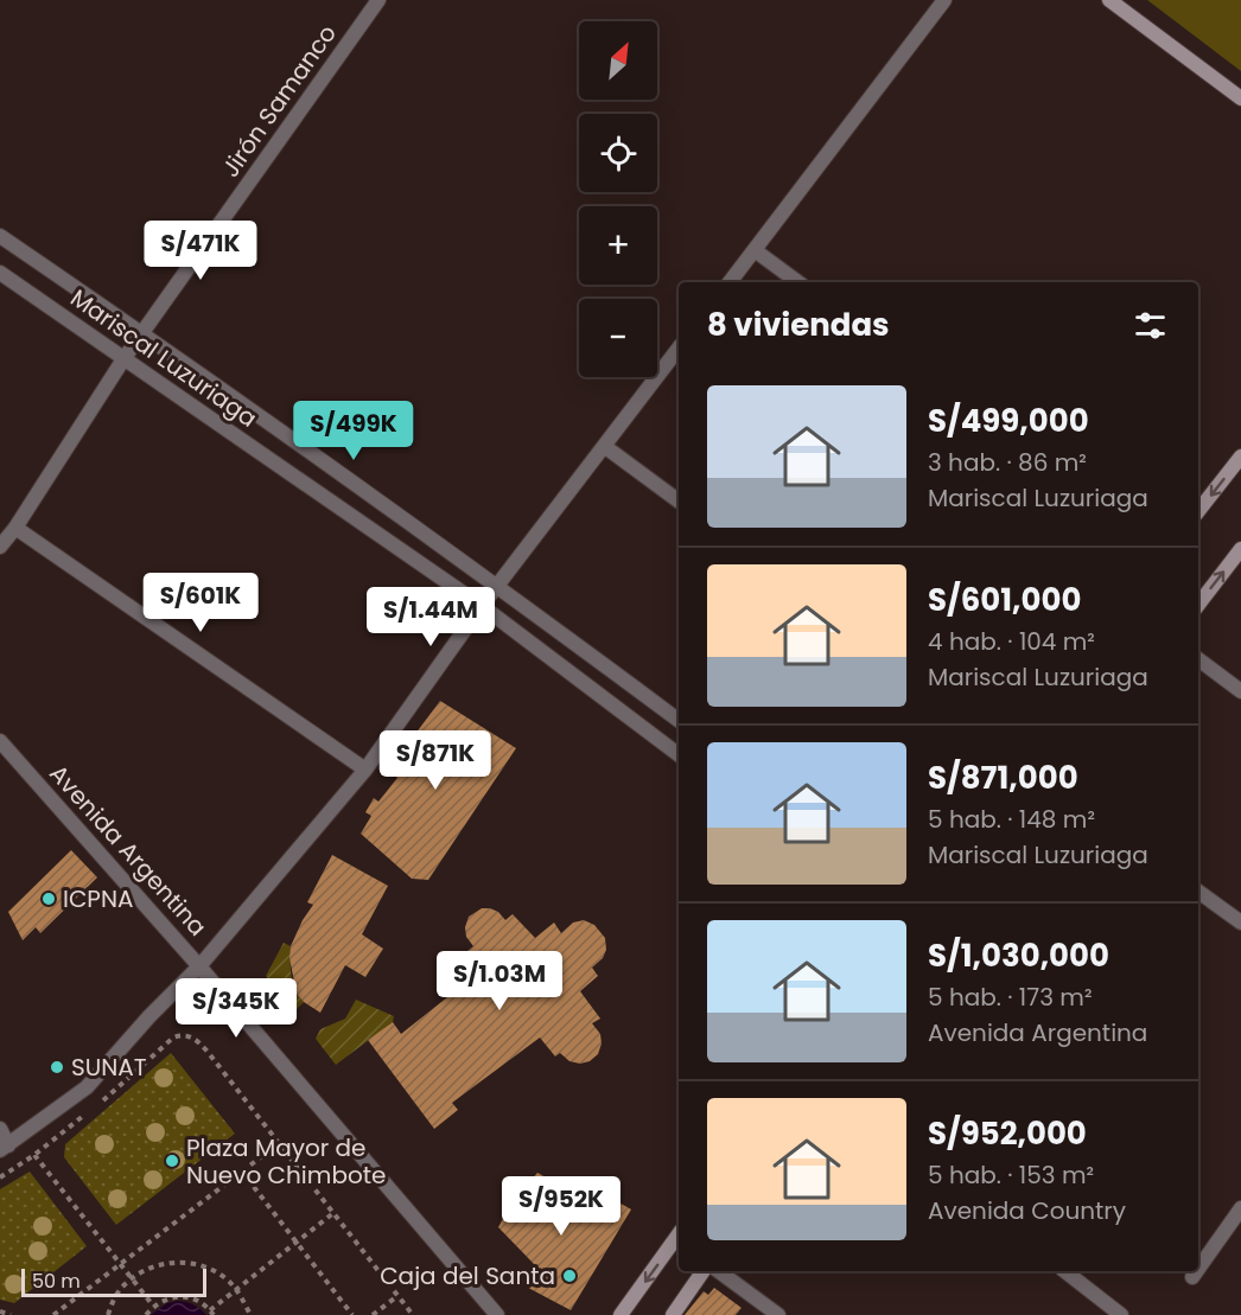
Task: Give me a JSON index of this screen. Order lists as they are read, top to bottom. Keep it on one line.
{"streets":{"street":["Jirón Samanco","Mariscal Luzuriaga","Avenida Argentina"]},"crossings":[["Jirón Samanco","Mariscal Luzuriaga"]],"places":["ICPNA","SUNAT","Plaza Mayor de Nuevo Chimbote","Caja del Santa"],"scale_bar":"50 m","north":"top right","page":{"map_buttons":["+","−"],"price":["S/471K","S/499K","S/601K","S/1.44M","S/871K","S/1.03M","S/345K","S/952K"],"heading":"8 viviendas","list":[{"name":"S/499,000","note":"3 hab. · 86 m² · Mariscal Luzuriaga"},{"name":"S/601,000","note":"4 hab. · 104 m² · Mariscal Luzuriaga"},{"name":"S/871,000","note":"5 hab. · 148 m² · Mariscal Luzuriaga"},{"name":"S/1,030,000","note":"5 hab. · 173 m² · Avenida Argentina"},{"name":"S/952,000","note":"5 hab. · 153 m² · Avenida Country"}],"scale":"50 m"}}
